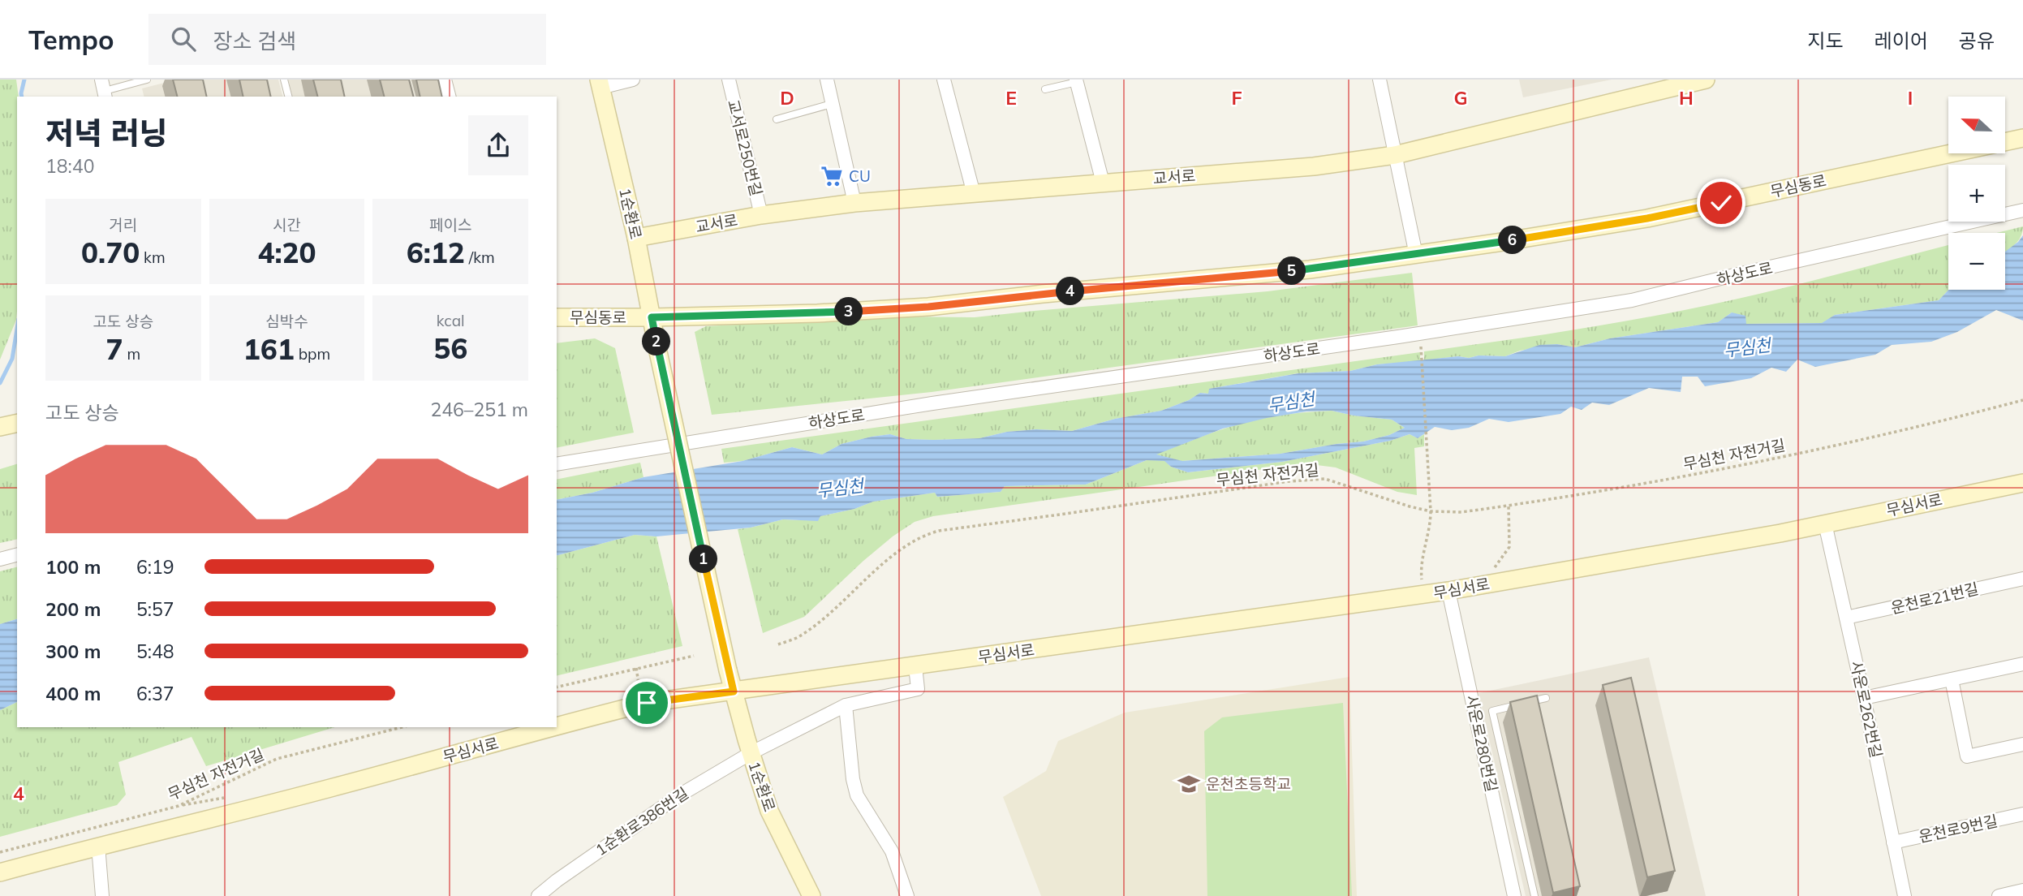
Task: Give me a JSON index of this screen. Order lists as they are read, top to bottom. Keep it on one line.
{"streets":{"street":["교서로250번길","교서로","무심동로","1순환로","하상도로","무심서로","운천로21번길","사운로262번길","사운로280번길","1순환로386번길","운천로9번길"],"path":["무심천 자전거길"]},"crossings":[["교서로250번길","교서로"],["교서로","1순환로"],["무심동로","1순환로"],["1순환로","무심서로"],["1순환로","1순환로386번길"],["무심서로","사운로262번길"],["무심서로","사운로280번길"],["무심서로","1순환로386번길"],["운천로21번길","사운로262번길"],["사운로262번길","운천로9번길"]],"water":["무심천"],"places":{"supermarket":["CU"],"school or university":["운천초등학교"]},"north":"left","page":{"header":"Tempo","search":"장소 검색","nav":["지도","레이어","공유"],"map_buttons":["+","−"],"heading":["저녁 러닝","18:40"],"stats":[["거리","0.70 km"],["시간","4:20"],["페이스","6:12 /km"],["고도 상승","7 m"],["심박수","161 bpm"],["kcal","56"]],"pins":["6","5","4","3","2","1"],"chart":["고도 상승","246–251 m"],"list":[{"name":"100 m","note":"6:19"},{"name":"200 m","note":"5:57"},{"name":"300 m","note":"5:48"},{"name":"400 m","note":"6:37"}]},"grid":{"columns":["D","E","F","G","H","I"],"rows":["4"]}}
